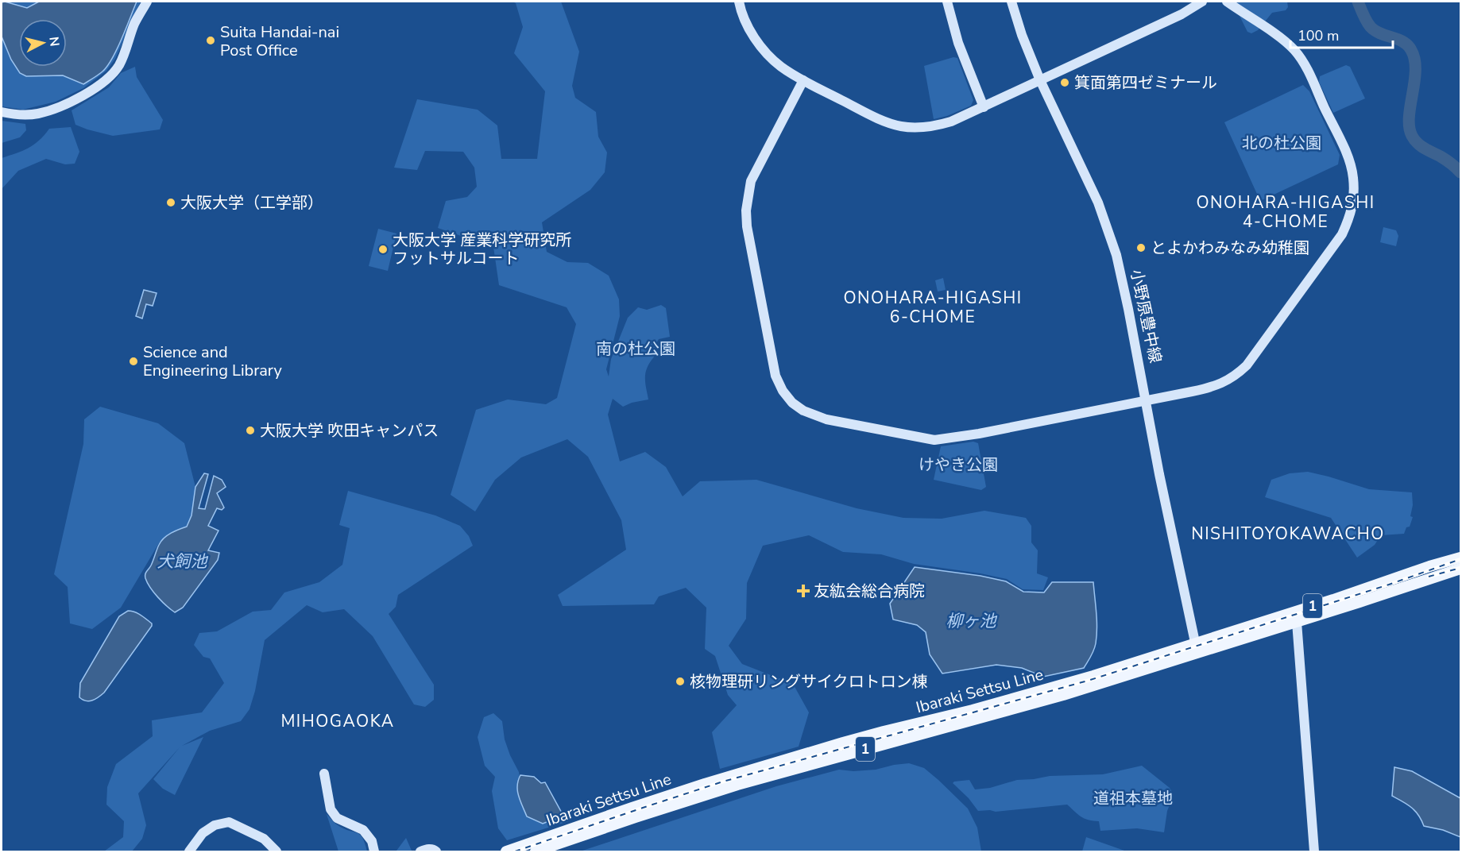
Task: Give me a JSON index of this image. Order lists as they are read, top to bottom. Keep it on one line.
{"streets":{"main road":["1","Ibaraki Settsu Line"],"street":["小野原豊中線"]},"crossings":[["小野原豊中線","Ibaraki Settsu Line"],["1","Ibaraki Settsu Line"]],"districts":["ONOHARA-HIGASHI 4-CHOME","ONOHARA-HIGASHI 6-CHOME","NISHITOYOKAWACHO","MIHOGAOKA"],"water":["犬飼池","柳ヶ池"],"parks":["北の杜公園","南の杜公園","けやき公園","道祖本墓地"],"places":{"other":["Suita Handai-nai Post Office","箕面第四ゼミナール","大阪大学（工学部）","とよかわみなみ幼稚園","大阪大学 産業科学研究所 フットサルコート","Science and Engineering Library","大阪大学 吹田キャンパス","核物理研リングサイクロトロン棟"],"health":["友紘会総合病院"]},"scale_bar":"100 m","north":"right"}
